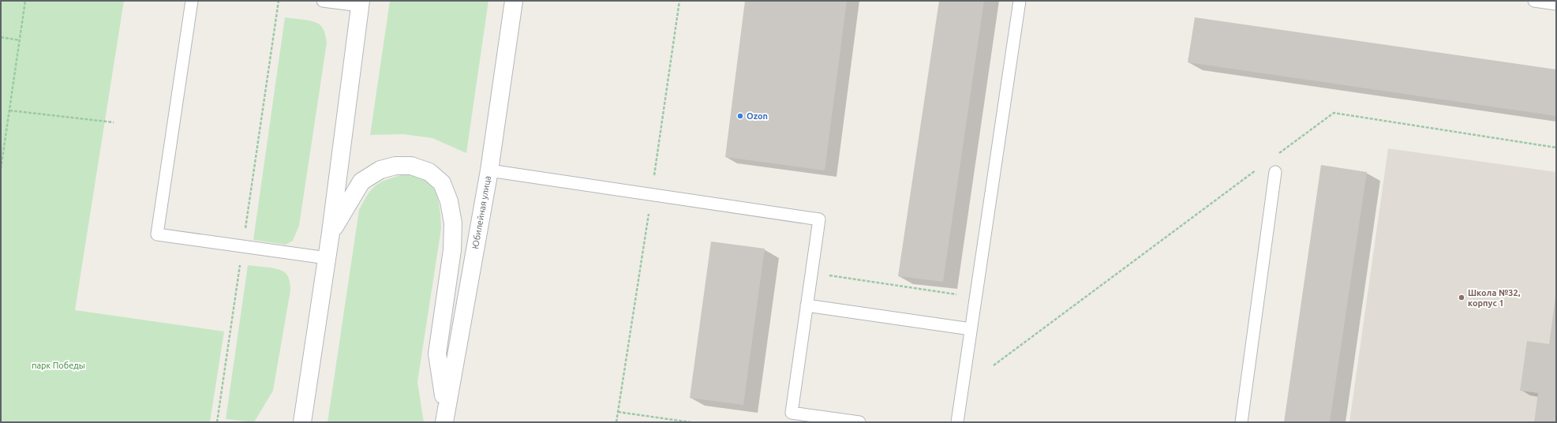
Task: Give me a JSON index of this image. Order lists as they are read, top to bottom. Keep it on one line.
{"streets":{"main road":["Юбилейная улица"]},"parks":["парк Победы"],"places":["Ozon","Школа №32, корпус 1"]}
